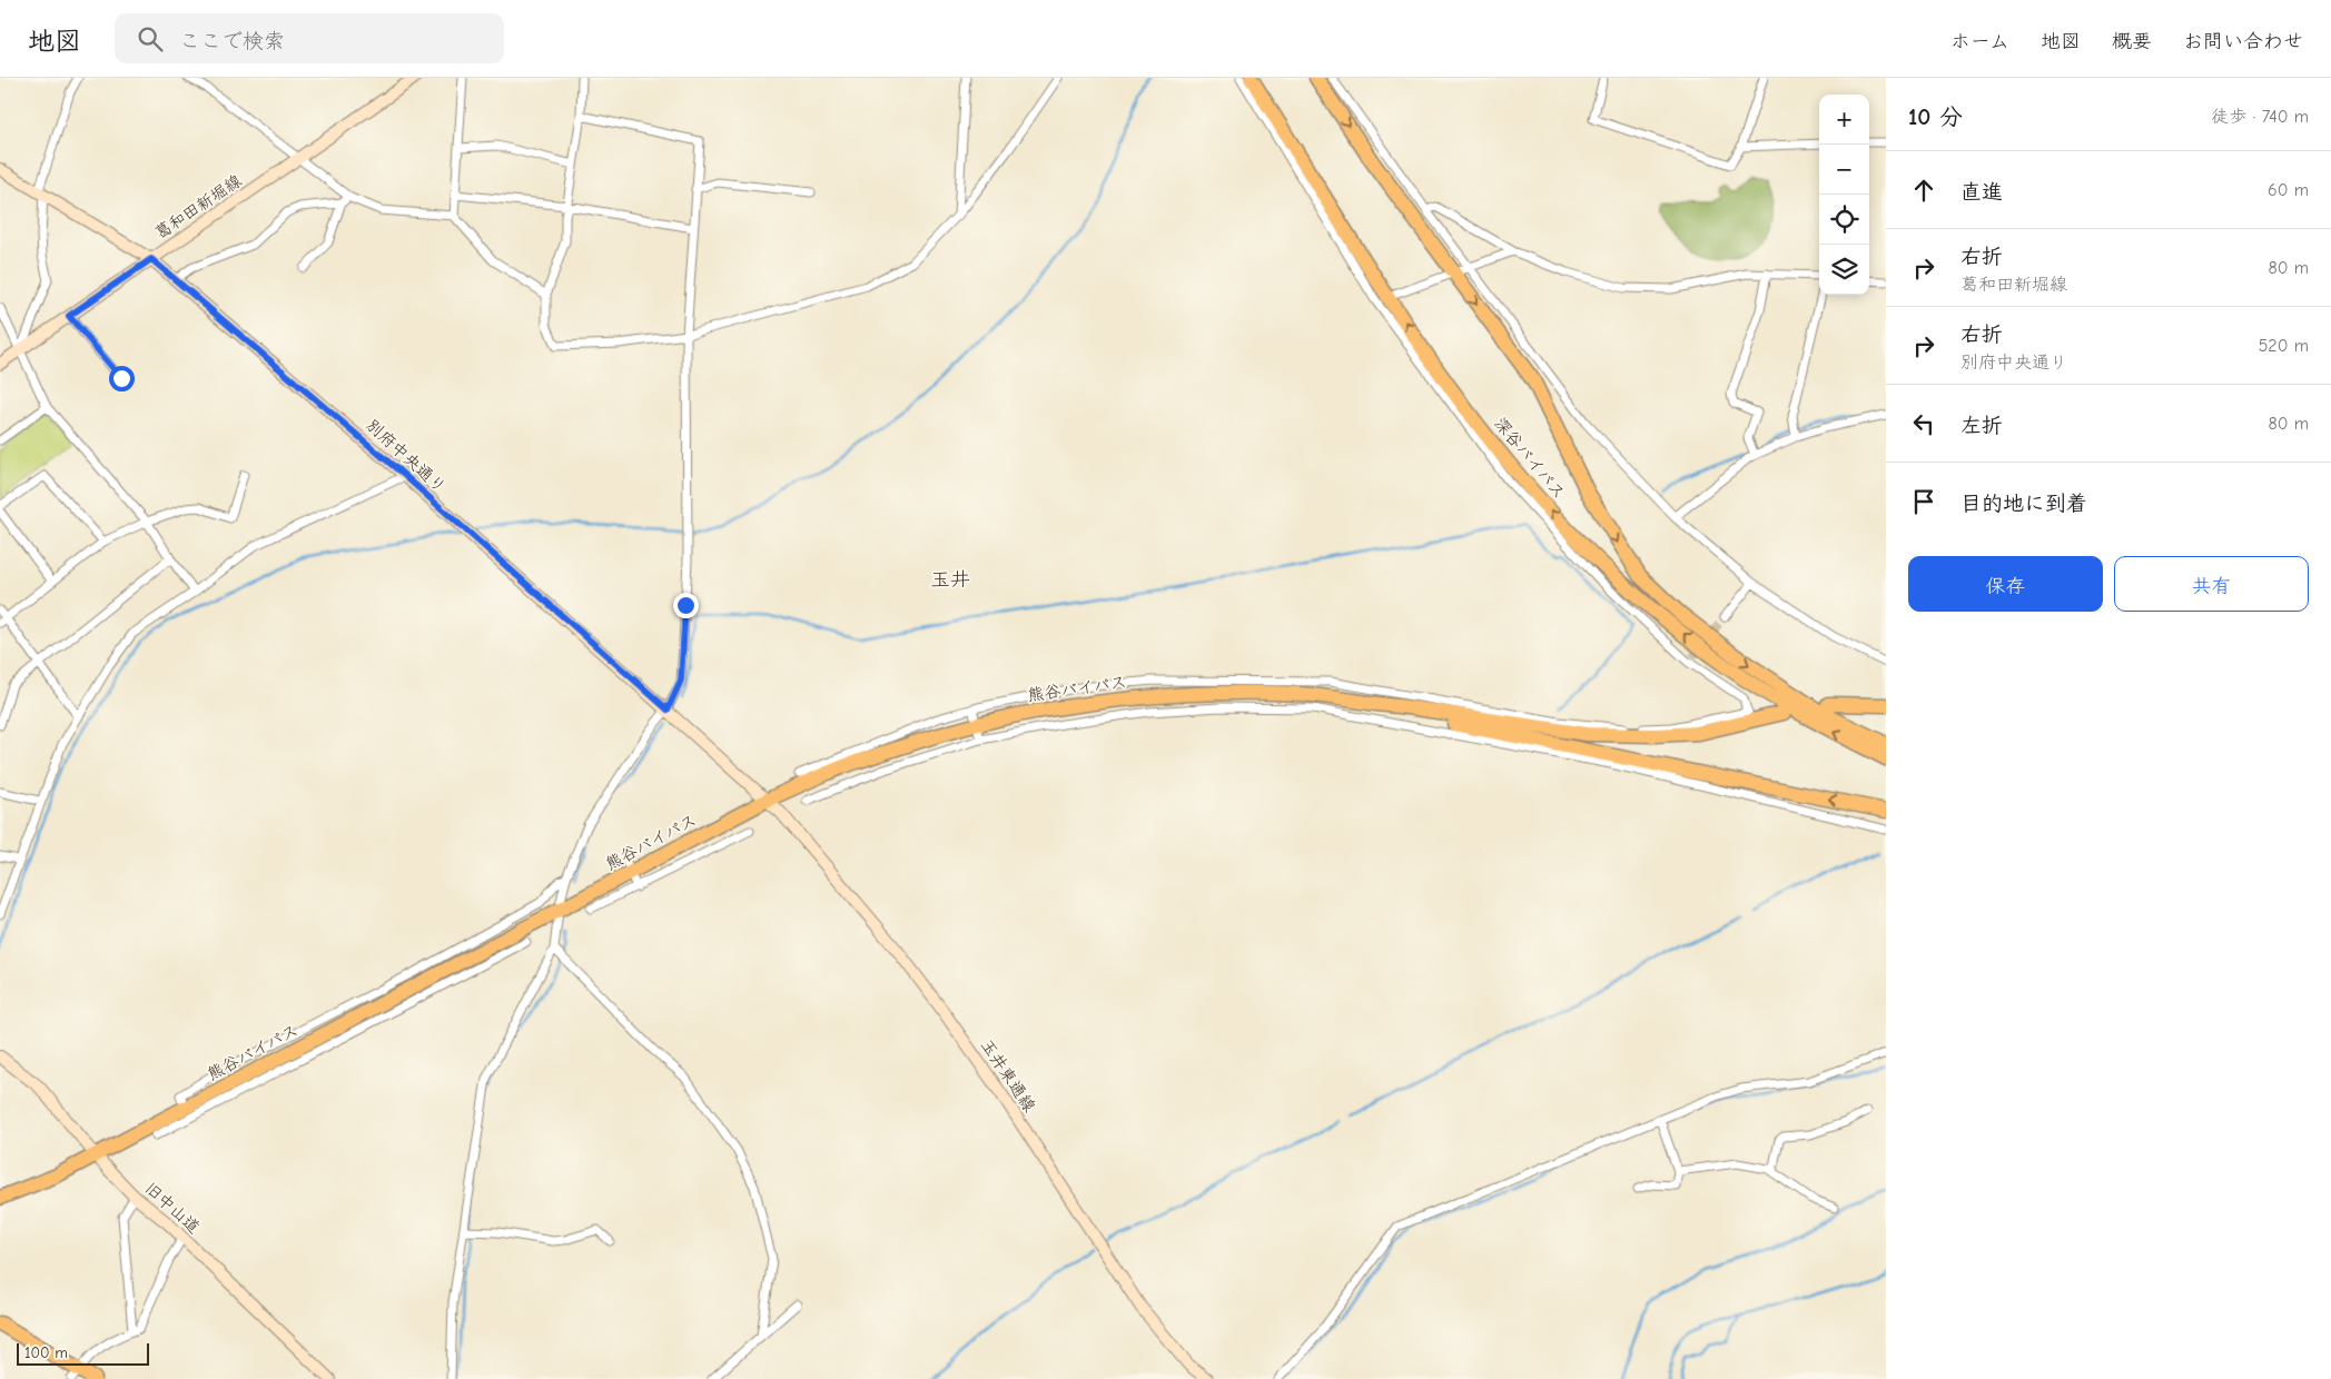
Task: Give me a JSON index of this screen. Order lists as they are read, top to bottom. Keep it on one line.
{"streets":{"highway":["深谷バイパス","熊谷バイパス"],"street":["葛和田新堀線","別府中央通り","玉井東通線","旧中山道"]},"crossings":[["葛和田新堀線","別府中央通り"],["別府中央通り","熊谷バイパス"],["別府中央通り","玉井東通線"],["熊谷バイパス","玉井東通線"],["熊谷バイパス","旧中山道"]],"districts":["玉井"],"scale_bar":"100 m","page":{"header":"地図","search":"ここで検索","nav":["ホーム","地図","概要","お問い合わせ"],"heading":["10 分","徒歩 · 740 m"],"map_buttons":["+","−"],"list":[["直進","60 m"],["右折","葛和田新堀線","80 m"],["右折","別府中央通り","520 m"],["左折","80 m"],"目的地に到着"],"buttons":["保存","共有"],"scale":"100 m"}}
